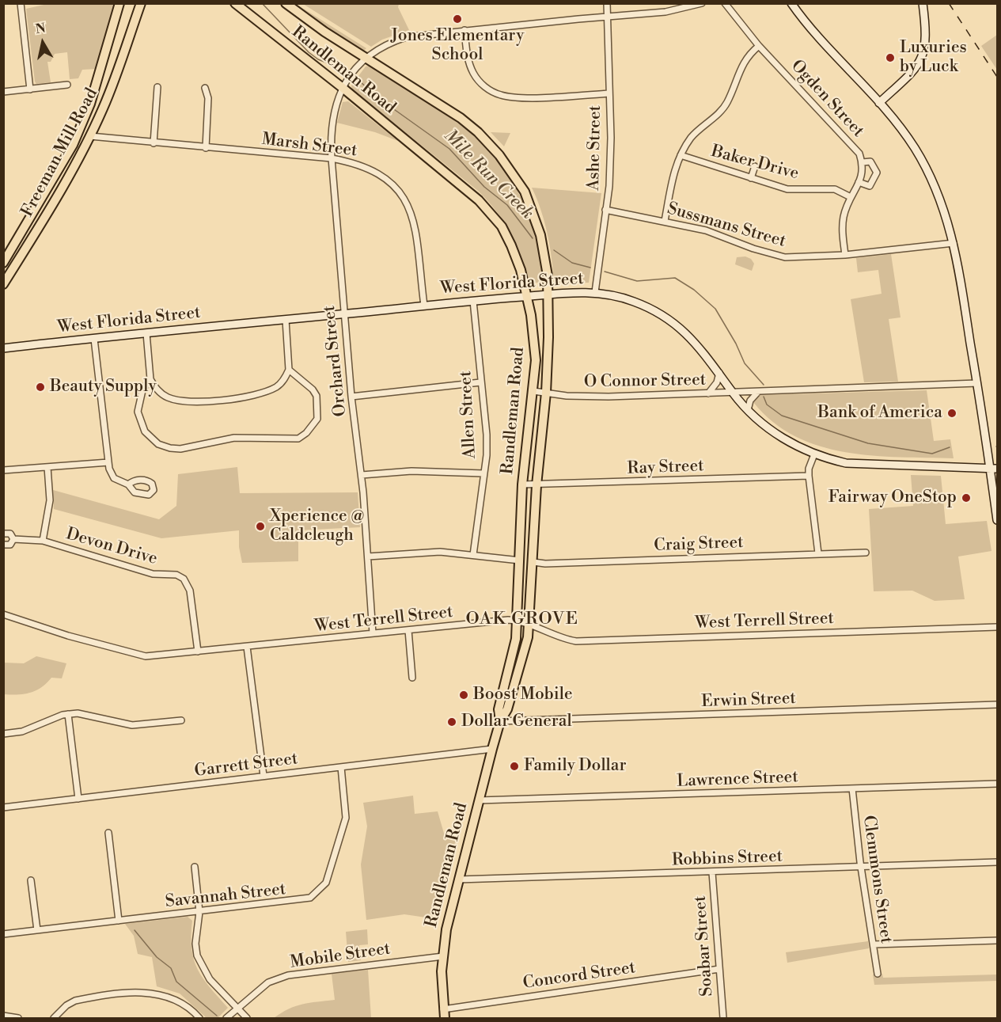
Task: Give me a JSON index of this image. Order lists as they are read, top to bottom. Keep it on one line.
{"streets":{"main road":["Randleman Road","Freeman Mill Road","West Florida Street"],"street":["Ogden Street","Marsh Street","Ashe Street","Baker Drive","Sussmans Street","Orchard Street","O Connor Street","Allen Street","Ray Street","Craig Street","Devon Drive","West Terrell Street","Erwin Street","Garrett Street","Lawrence Street","Robbins Street","Clemmons Street","Savannah Street","Soabar Street","Mobile Street","Concord Street"]},"crossings":[["Randleman Road","West Florida Street"],["Randleman Road","Orchard Street"],["Randleman Road","O Connor Street"],["Randleman Road","Ray Street"],["Randleman Road","Craig Street"],["Randleman Road","West Terrell Street"],["Randleman Road","Erwin Street"],["Randleman Road","Garrett Street"],["Randleman Road","Lawrence Street"],["Randleman Road","Robbins Street"],["Randleman Road","Mobile Street"],["Randleman Road","Concord Street"],["Ogden Street","Baker Drive"],["Ogden Street","Sussmans Street"],["Marsh Street","Freeman Mill Road"],["Marsh Street","West Florida Street"],["Marsh Street","Orchard Street"],["Ashe Street","Sussmans Street"],["Ashe Street","West Florida Street"],["Ashe Street","Orchard Street"],["West Florida Street","Orchard Street"],["West Florida Street","O Connor Street"],["West Florida Street","Allen Street"],["Orchard Street","West Terrell Street"],["Devon Drive","West Terrell Street"],["Garrett Street","Savannah Street"],["Lawrence Street","Clemmons Street"],["Robbins Street","Clemmons Street"],["Robbins Street","Soabar Street"],["Soabar Street","Concord Street"]],"districts":["OAK GROVE"],"water":["Mile Run Creek"],"places":["Jones Elementary School","Luxuries by Luck","Beauty Supply","Bank of America","Fairway OneStop","Xperience @ Caldcleugh","Boost Mobile","Dollar General","Family Dollar"],"north":"top"}
